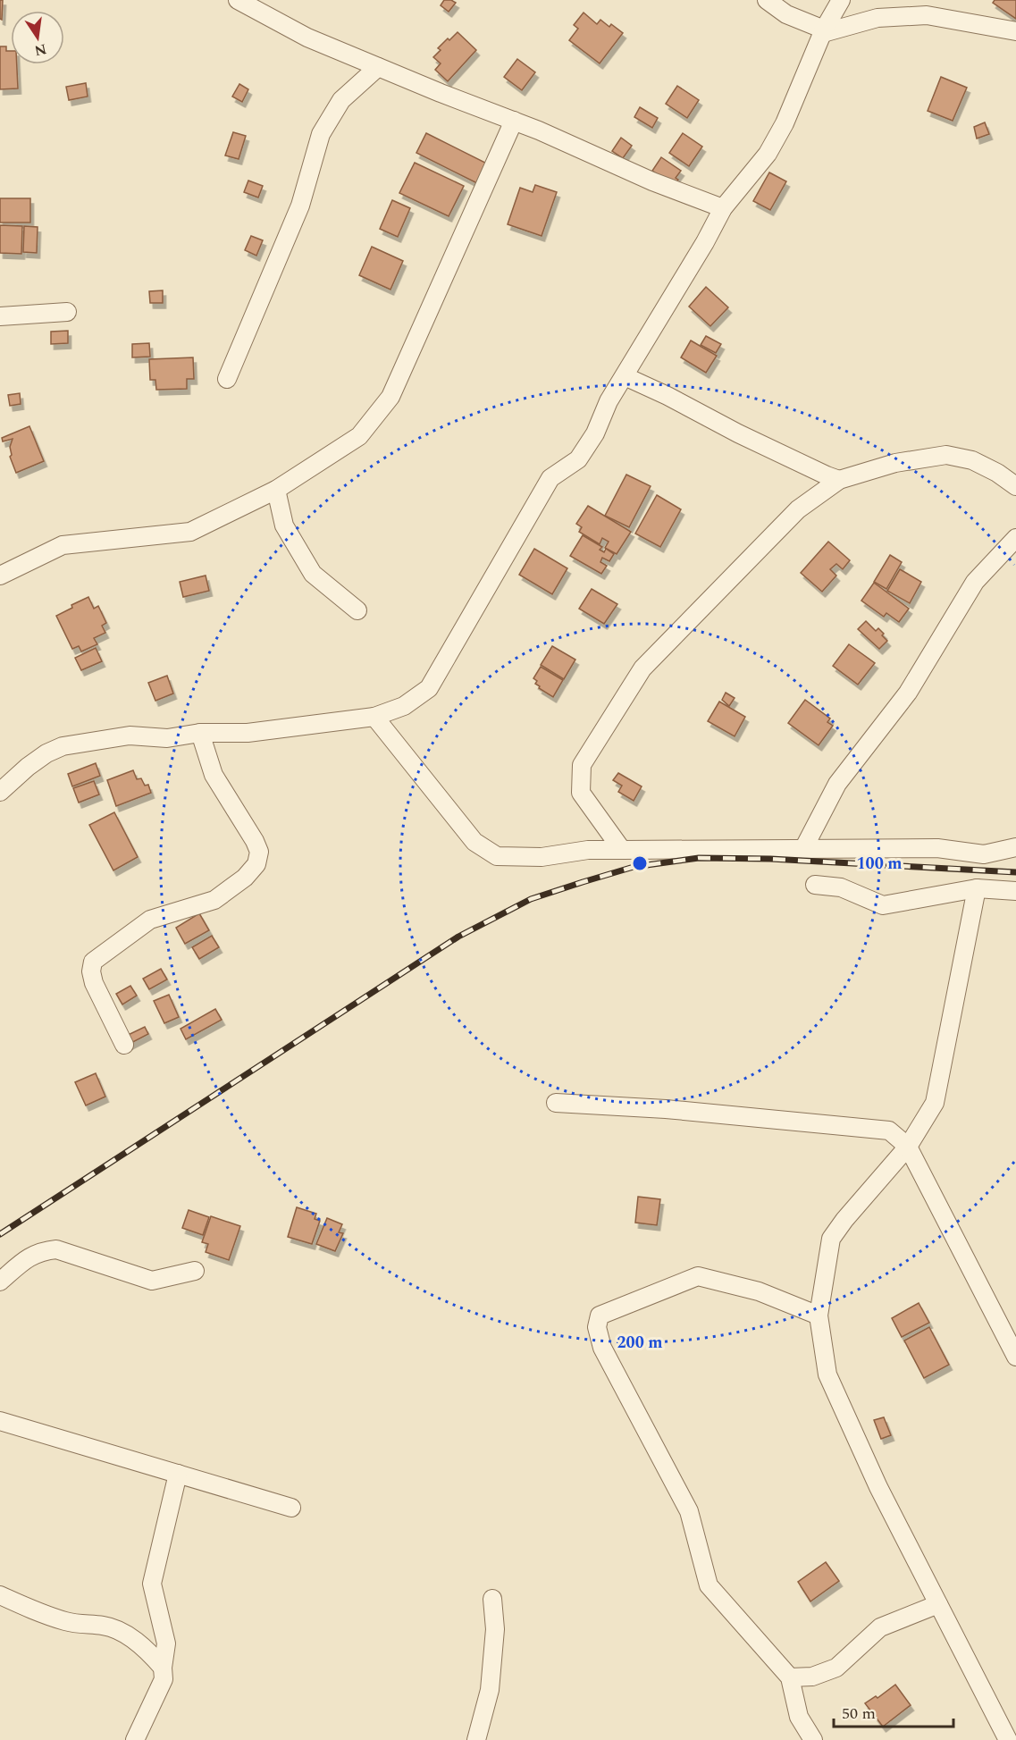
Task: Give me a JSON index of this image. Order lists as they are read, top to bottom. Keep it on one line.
{"scale_bar":"50 m","north":"bottom","rings":["100 m","200 m"]}
